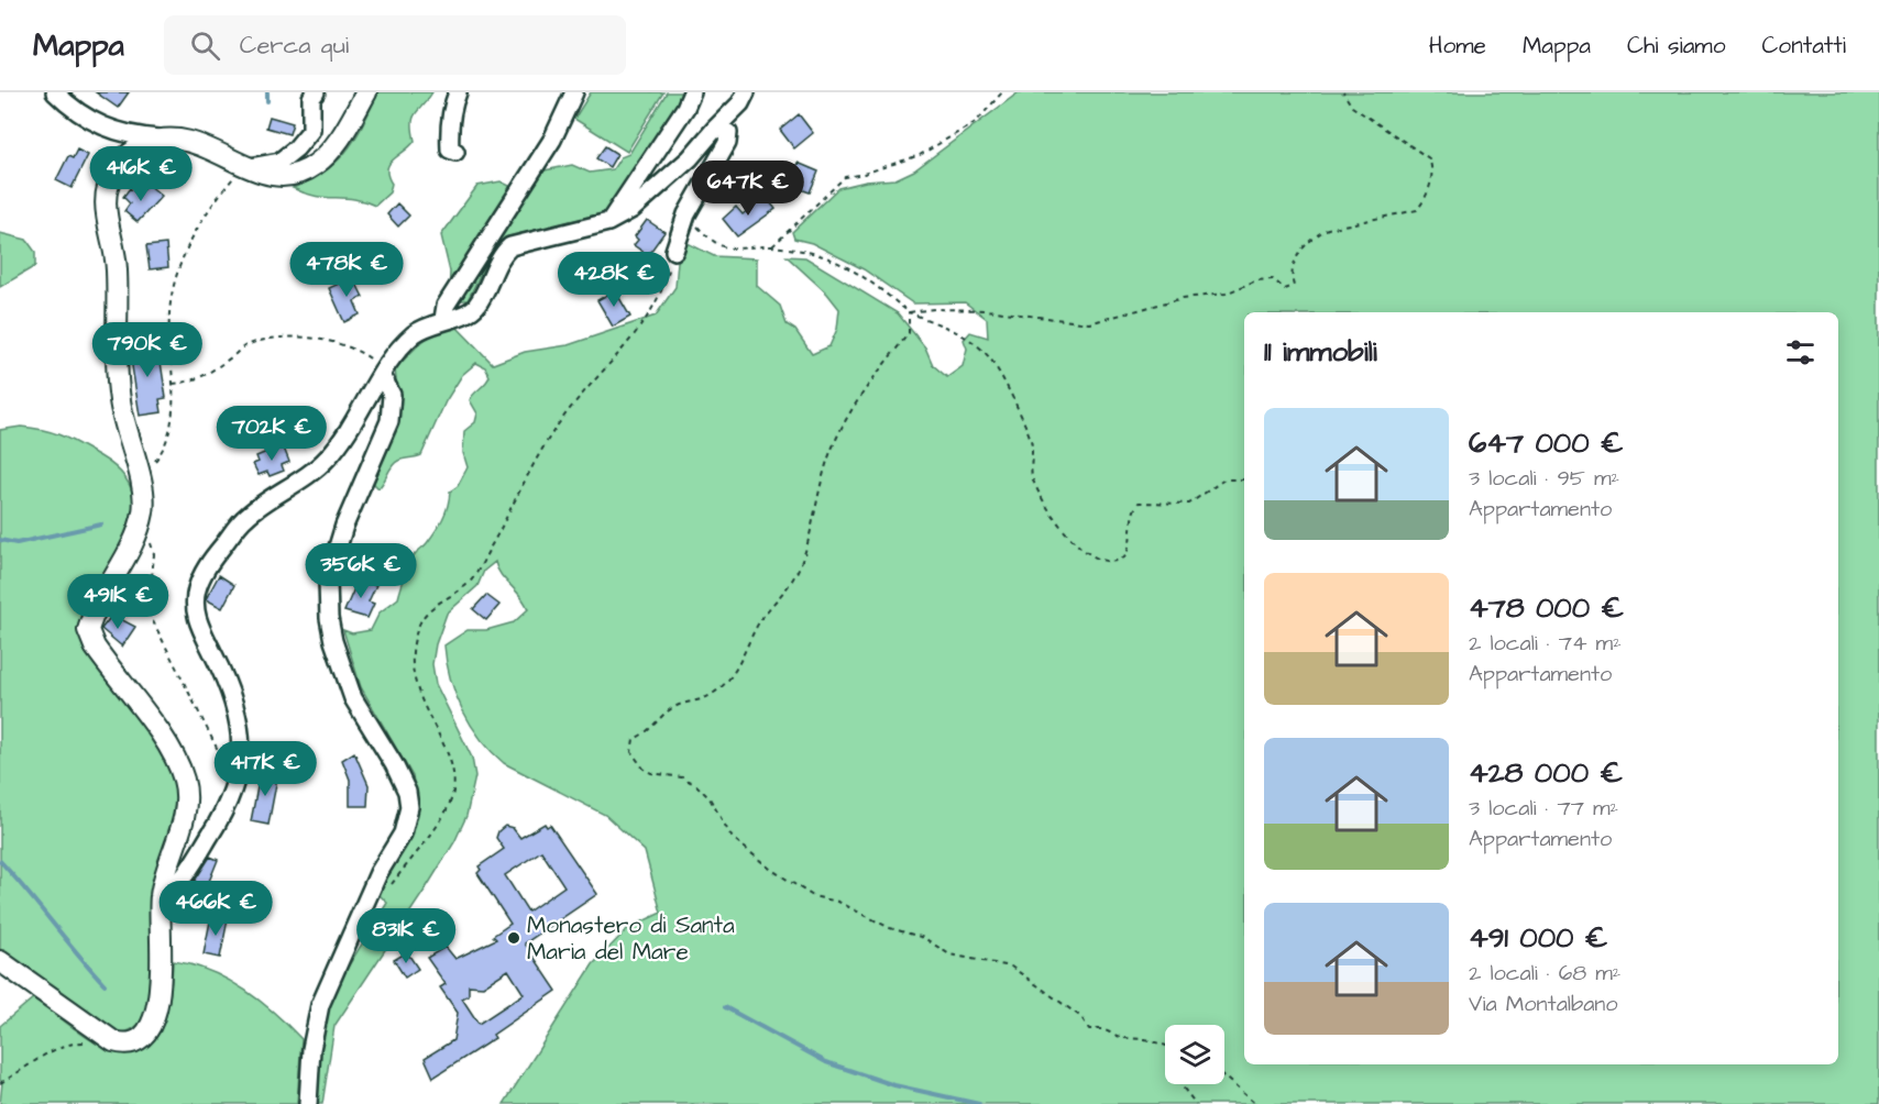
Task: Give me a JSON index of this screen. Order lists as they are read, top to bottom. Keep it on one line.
{"places":["Monastero di Santa Maria del Mare"],"page":{"header":"Mappa","search":"Cerca qui","nav":["Home","Mappa","Chi siamo","Contatti"],"price":["416K €","647K €","478K €","428K €","790K €","702K €","356K €","491K €","417K €","466K €","831K €"],"heading":"11 immobili","list":[{"name":"647 000 €","note":"3 locali · 95 m² · Appartamento"},{"name":"478 000 €","note":"2 locali · 74 m² · Appartamento"},{"name":"428 000 €","note":"3 locali · 77 m² · Appartamento"},{"name":"491 000 €","note":"2 locali · 68 m² · Via Montalbano"}]}}
